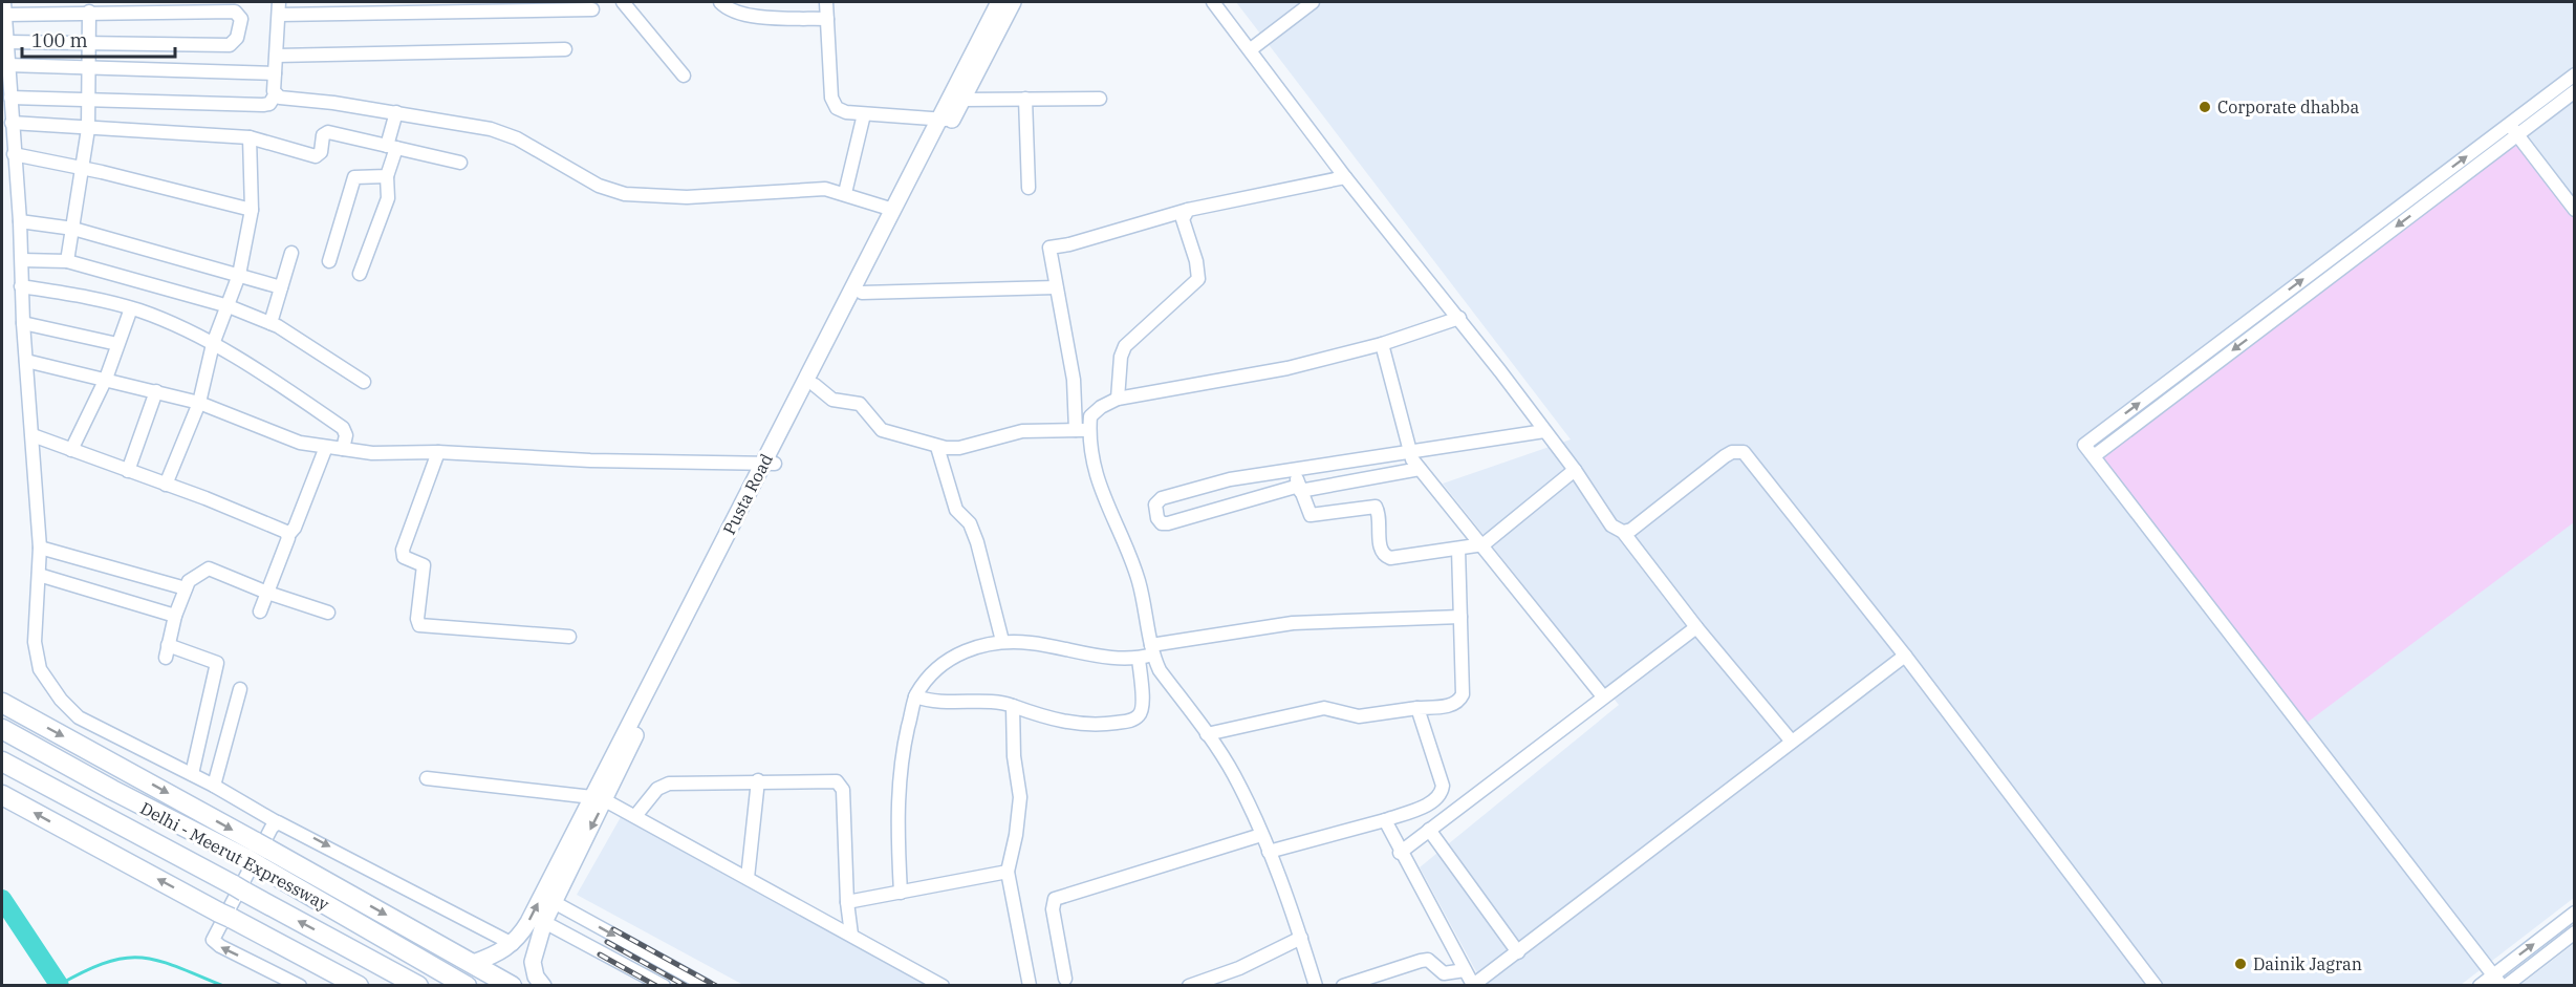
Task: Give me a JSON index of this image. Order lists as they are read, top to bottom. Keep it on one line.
{"streets":{"highway":["Delhi - Meerut Expressway"],"main road":["Pusta Road"]},"places":["Corporate dhabba","Dainik Jagran"],"scale_bar":"100 m"}
